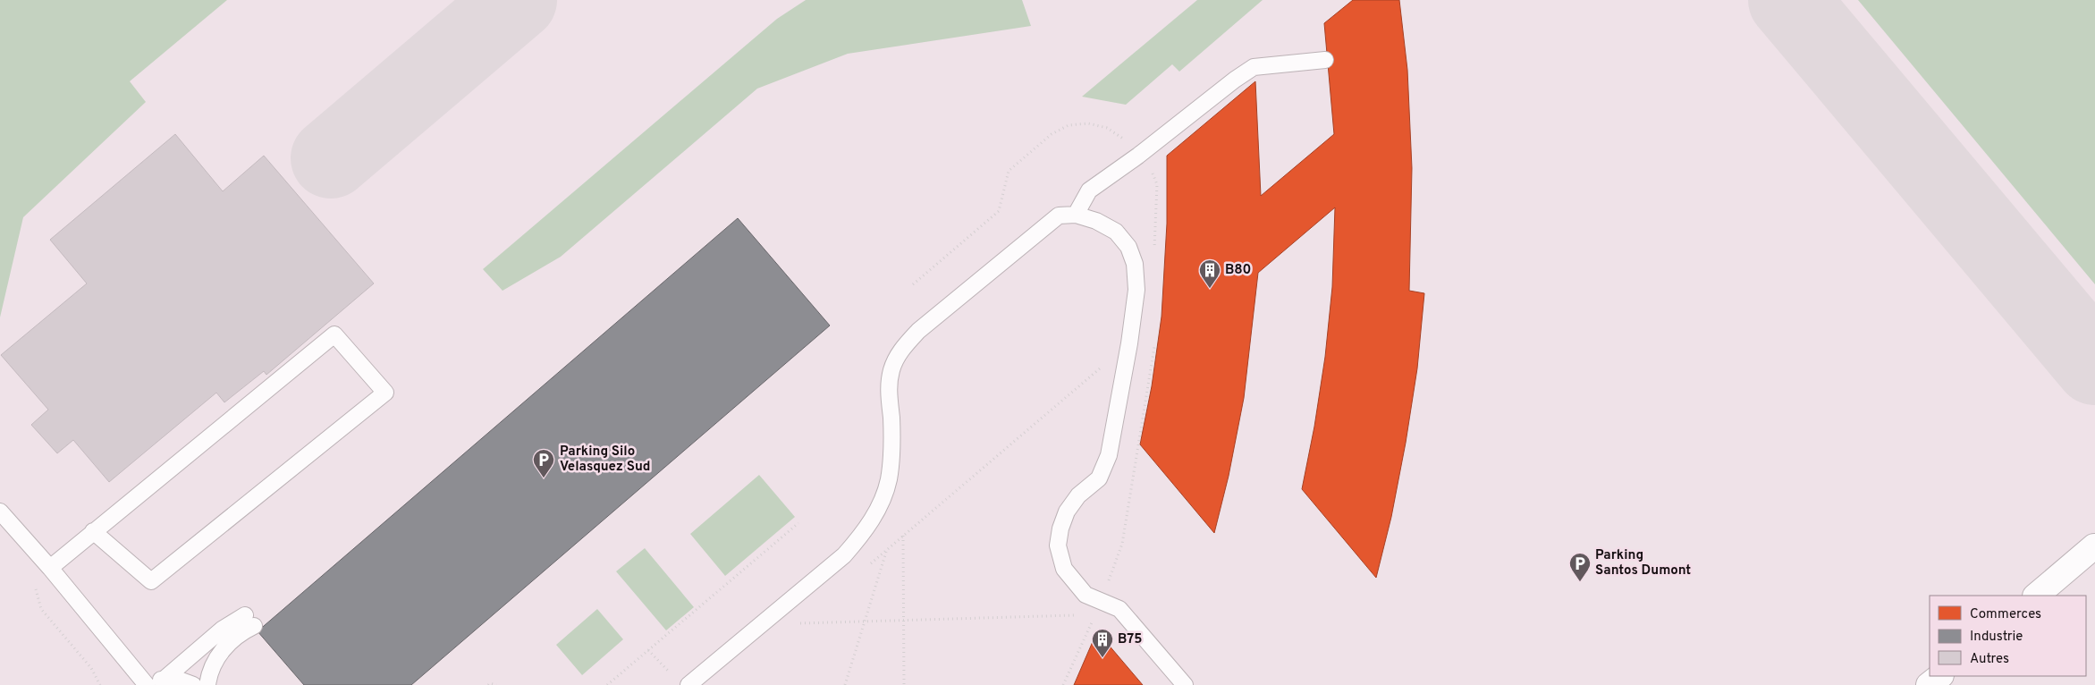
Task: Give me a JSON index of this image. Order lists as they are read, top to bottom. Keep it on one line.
{"places":{"building":["B80","B75"],"parking":["Parking Silo Velasquez Sud","Parking Santos Dumont"]},"legend":["Commerces","Industrie","Autres"]}
